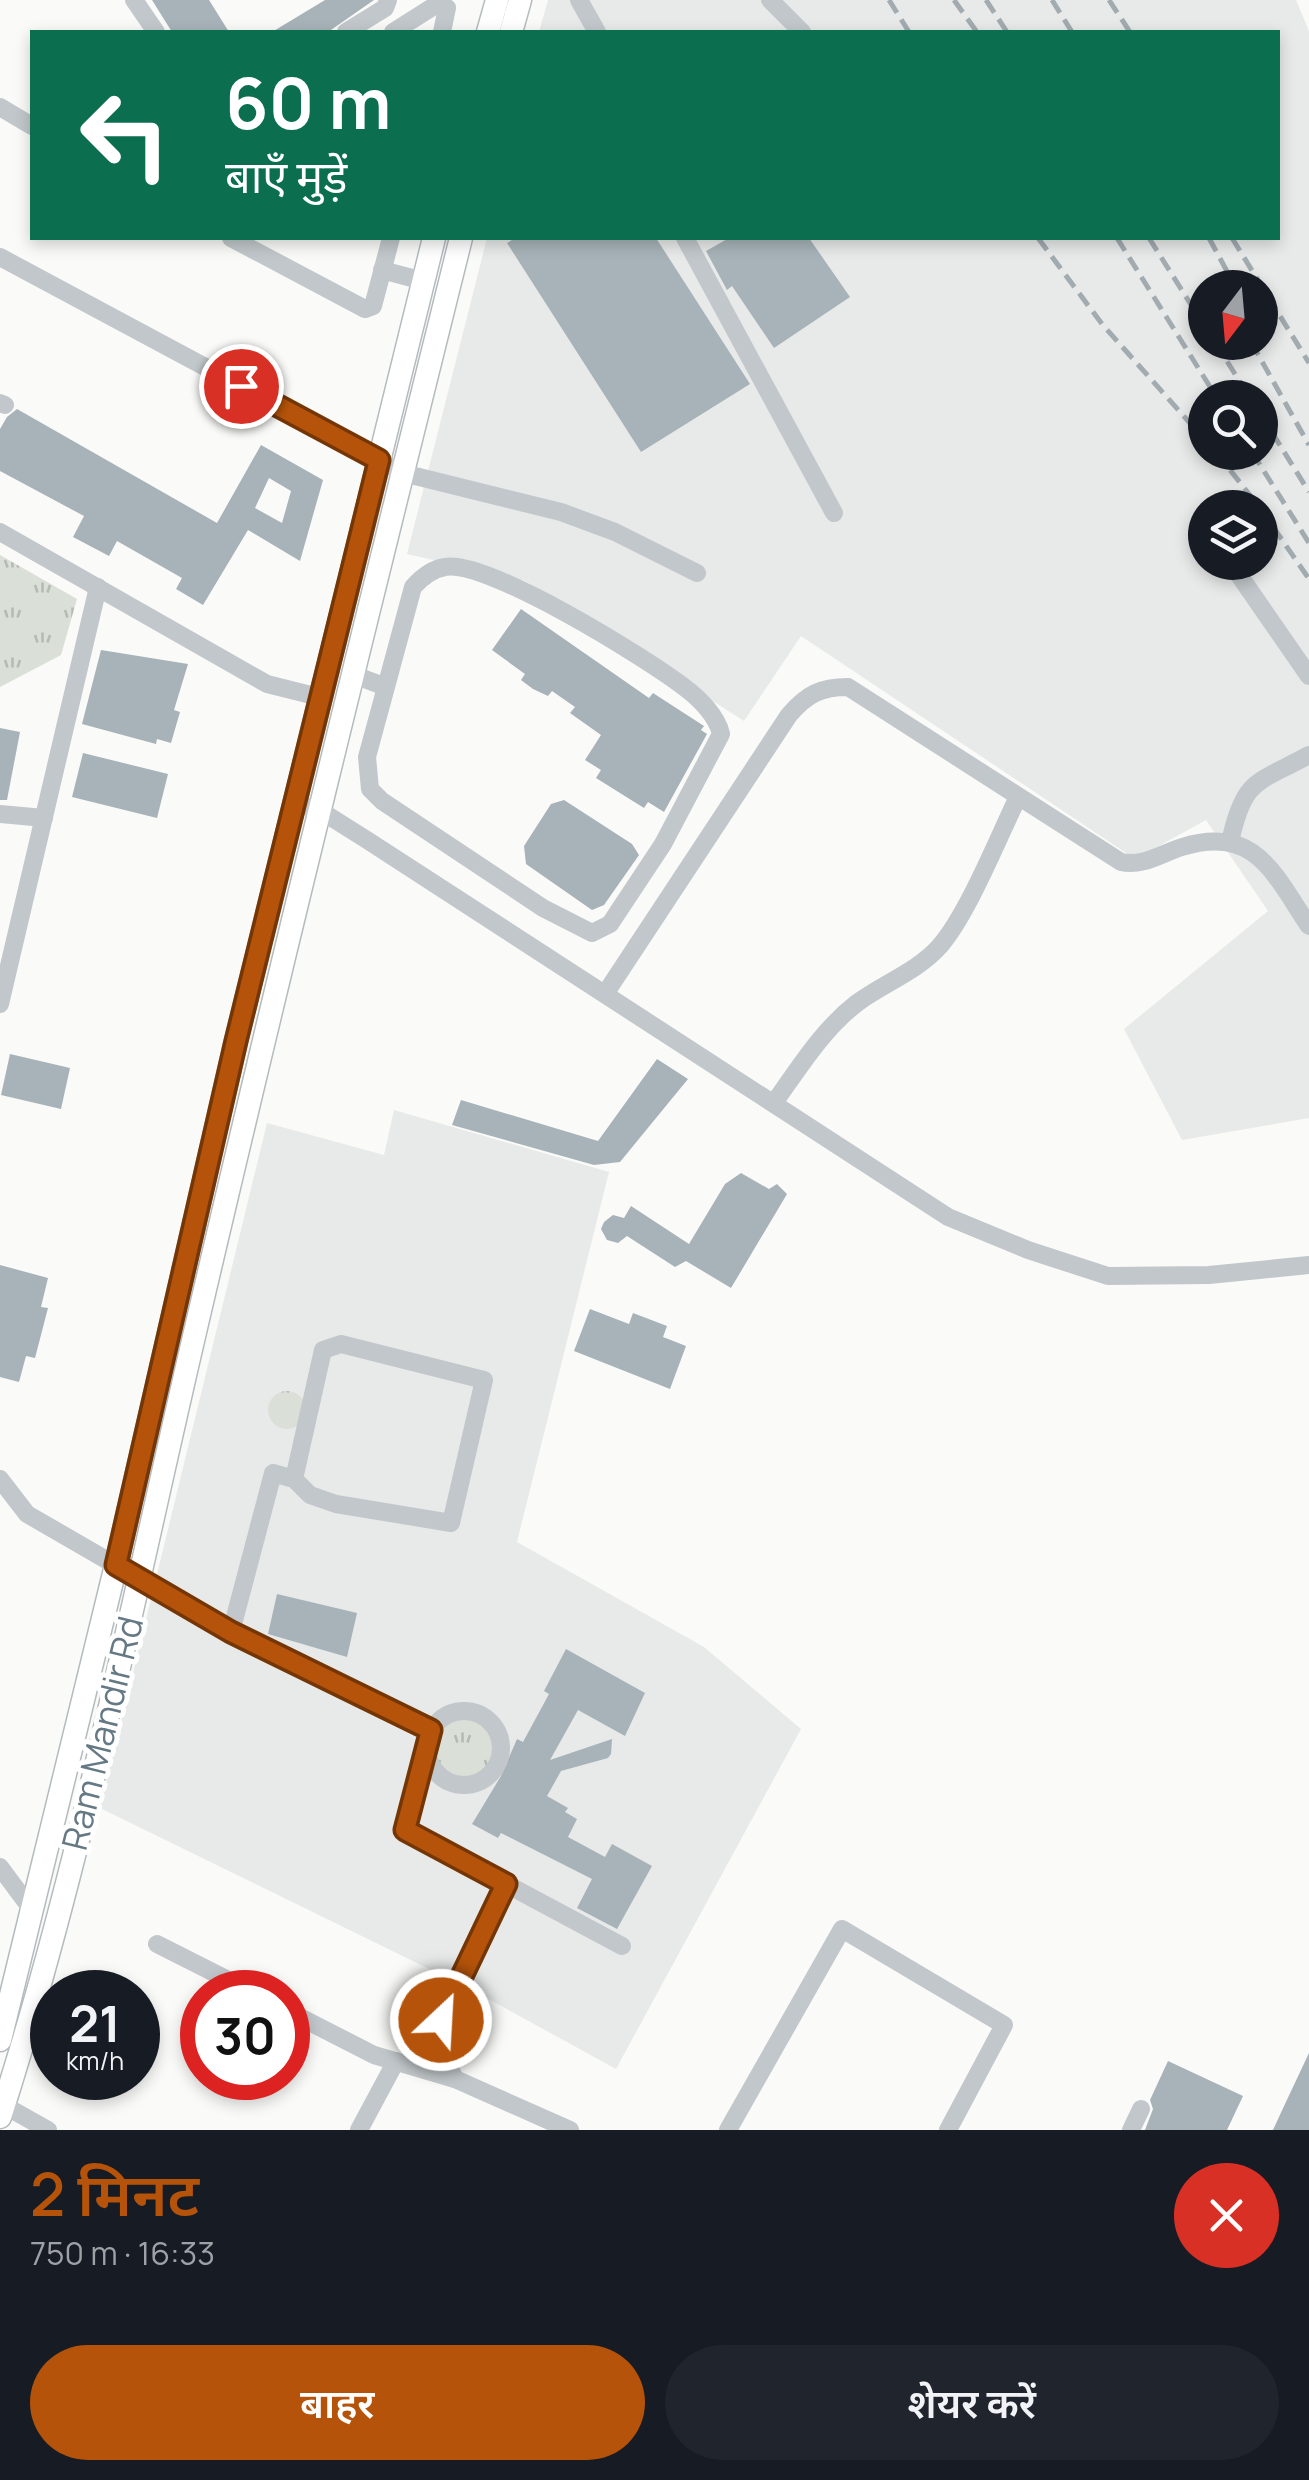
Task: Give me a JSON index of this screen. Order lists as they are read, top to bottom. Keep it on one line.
{"streets":{"main road":["Ram Mandir Rd"]},"north":"bottom","page":{"turn":["60 m","बाएँ मुड़ें"],"speed":"21 km/h","limit":"30","heading":["2 मिनट","750 m · 16:33"],"buttons":["बाहर","शेयर करें"]}}
